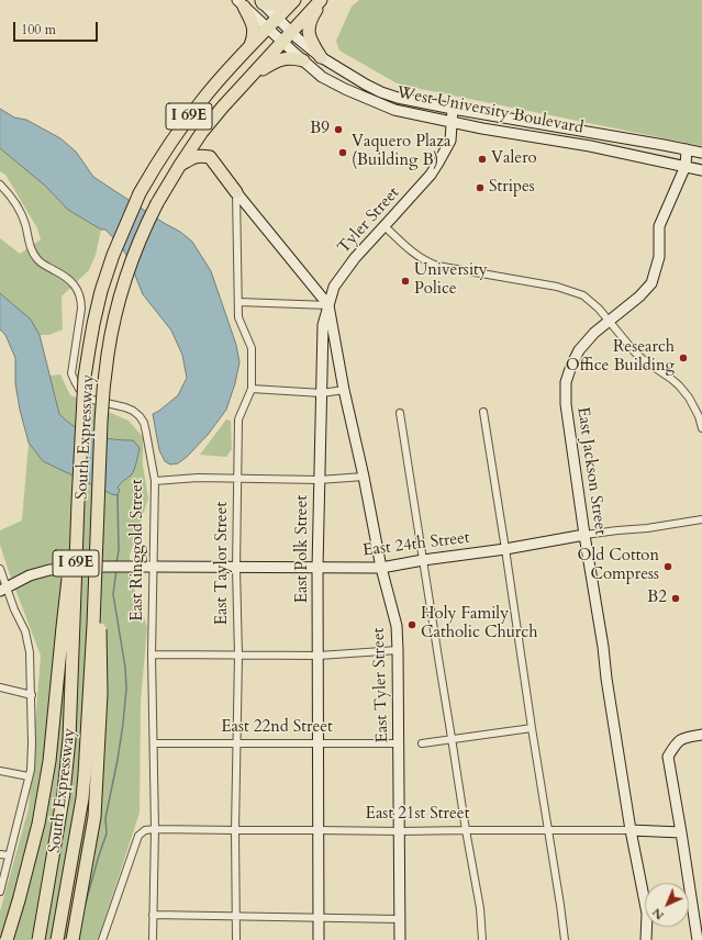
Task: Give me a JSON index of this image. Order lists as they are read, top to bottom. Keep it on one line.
{"streets":{"highway":["I 69E","South Expressway"],"street":["West University Boulevard","Tyler Street","East Jackson Street","East 24th Street","East Polk Street","East Ringgold Street","East Taylor Street","East Tyler Street","East 22nd Street","East 21st Street"]},"crossings":[["West University Boulevard","Tyler Street"],["West University Boulevard","South Expressway"],["West University Boulevard","East Jackson Street"],["Tyler Street","East Polk Street"],["Tyler Street","East Tyler Street"],["East Jackson Street","East 24th Street"],["East Jackson Street","East 21st Street"],["East 24th Street","East Polk Street"],["East 24th Street","East Ringgold Street"],["East 24th Street","East Taylor Street"],["East 24th Street","East Tyler Street"],["East Polk Street","East Tyler Street"],["East Polk Street","East 22nd Street"],["East Polk Street","East 21st Street"],["East Ringgold Street","East 22nd Street"],["East Ringgold Street","East 21st Street"],["East Taylor Street","East 22nd Street"],["East Taylor Street","East 21st Street"],["East Tyler Street","East 22nd Street"],["East Tyler Street","East 21st Street"]],"places":["B9","Vaquero Plaza (Building B)","Valero","Stripes","University Police","Research Office Building","Old Cotton Compress","B2","Holy Family Catholic Church"],"scale_bar":"100 m","north":"bottom left"}
